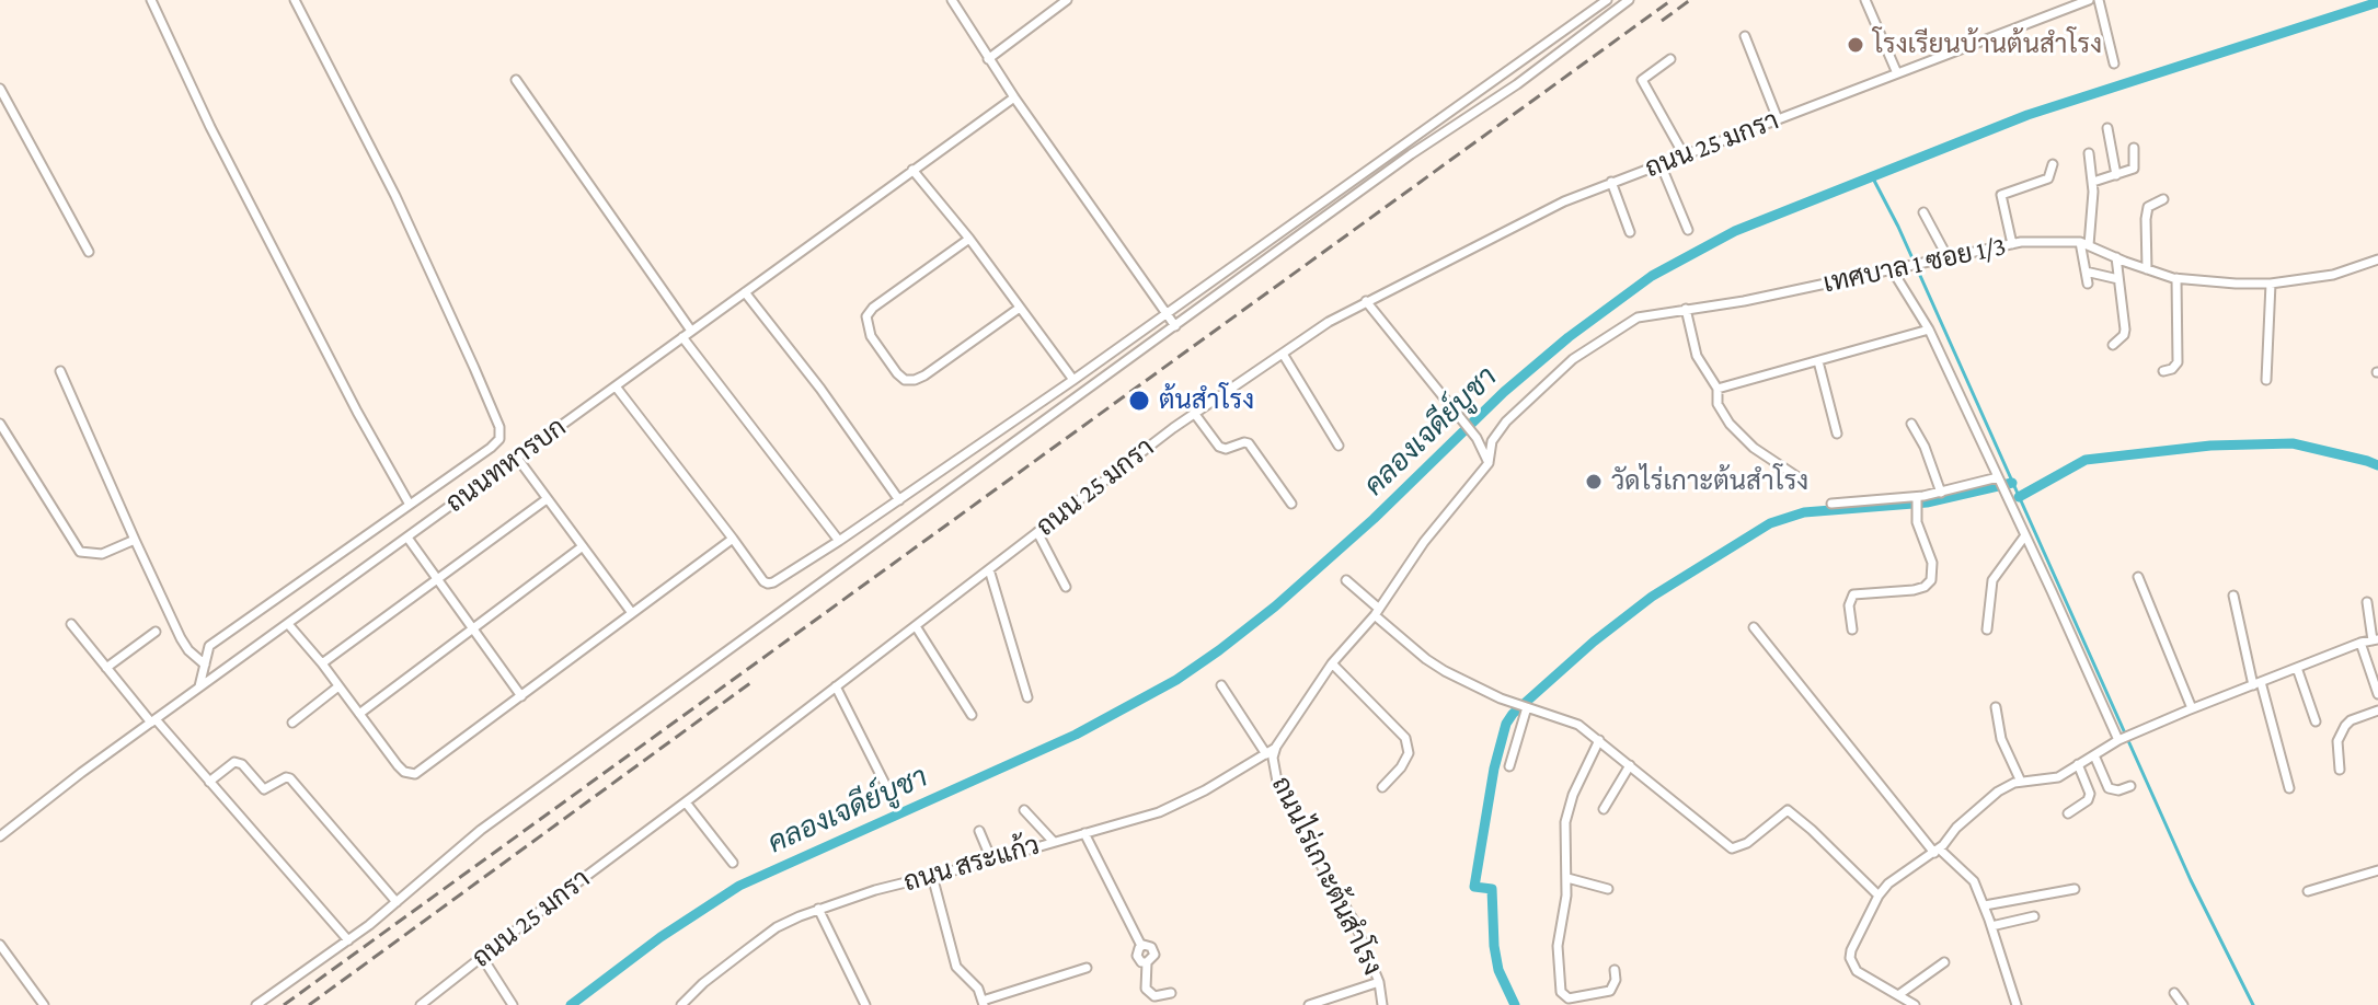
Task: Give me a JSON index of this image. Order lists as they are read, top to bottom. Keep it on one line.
{"streets":{"street":["ถนน 25 มกรา","เทศบาล 1 ซอย 1/3","ถนนทหารบก","ถนน สระแก้ว","ถนนไร่เกาะต้นสำโรง"]},"crossings":[["เทศบาล 1 ซอย 1/3","ถนน สระแก้ว"],["ถนน สระแก้ว","ถนนไร่เกาะต้นสำโรง"]],"water":["คลองเจดีย์บูชา"],"places":["โรงเรียนบ้านต้นสำโรง","ต้นสำโรง","วัดไร่เกาะต้นสำโรง"]}
